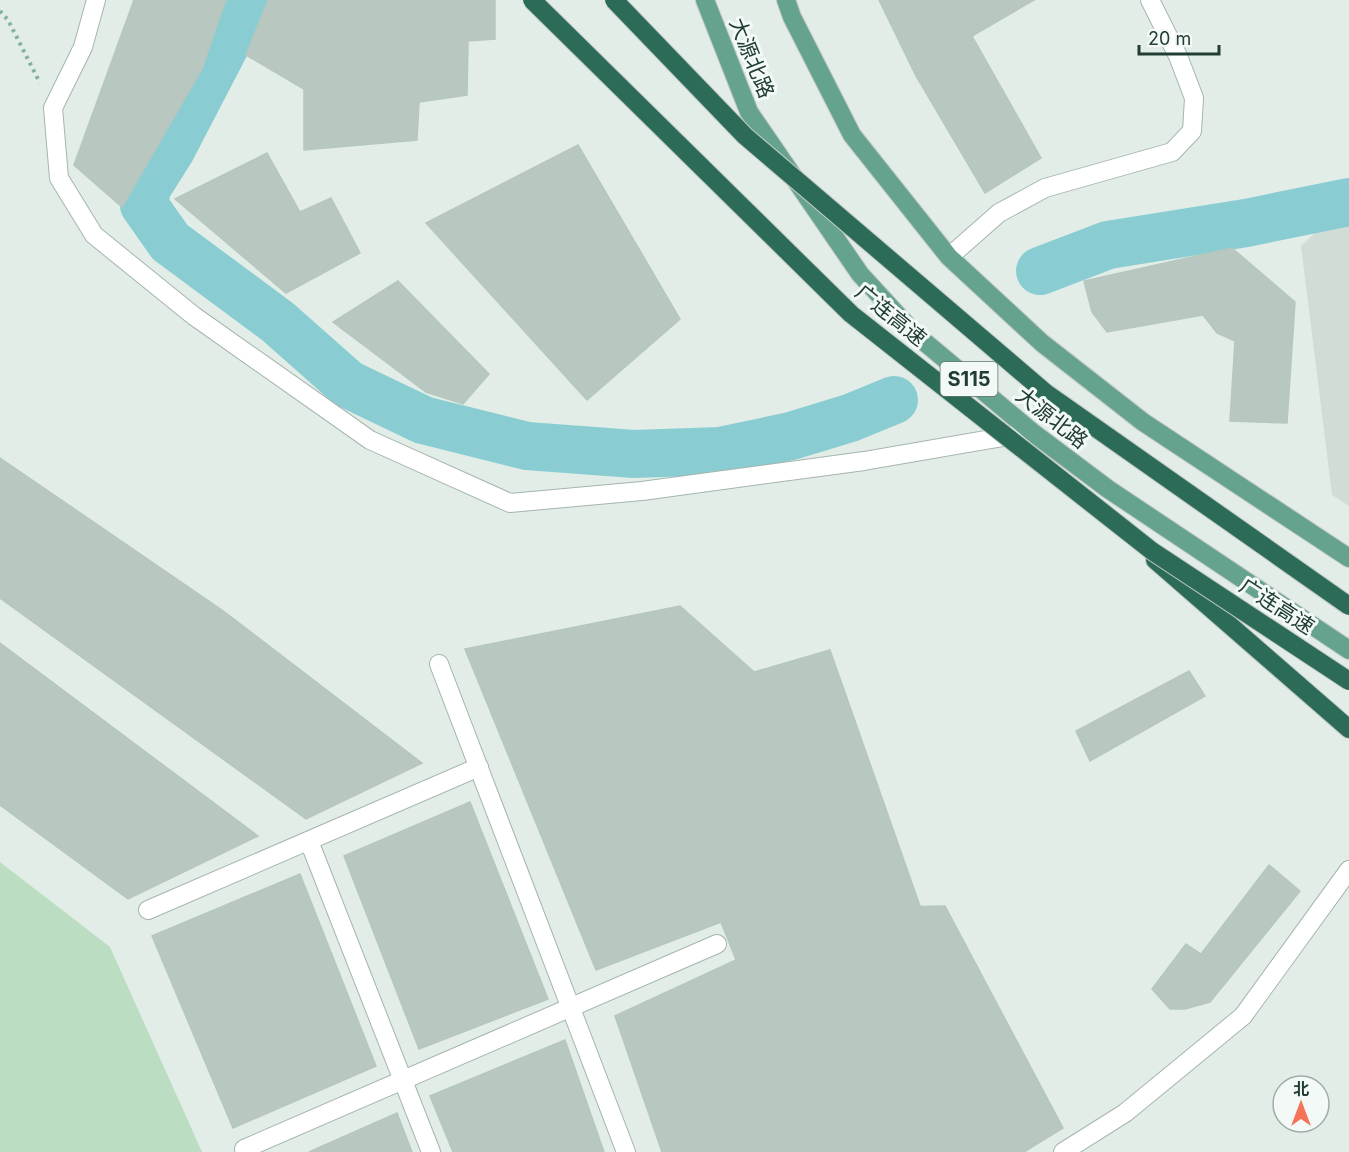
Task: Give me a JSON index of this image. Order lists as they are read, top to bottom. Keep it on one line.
{"streets":{"highway":["广连高速"],"main road":["大源北路","S115"]},"scale_bar":"20 m","north":"top"}
